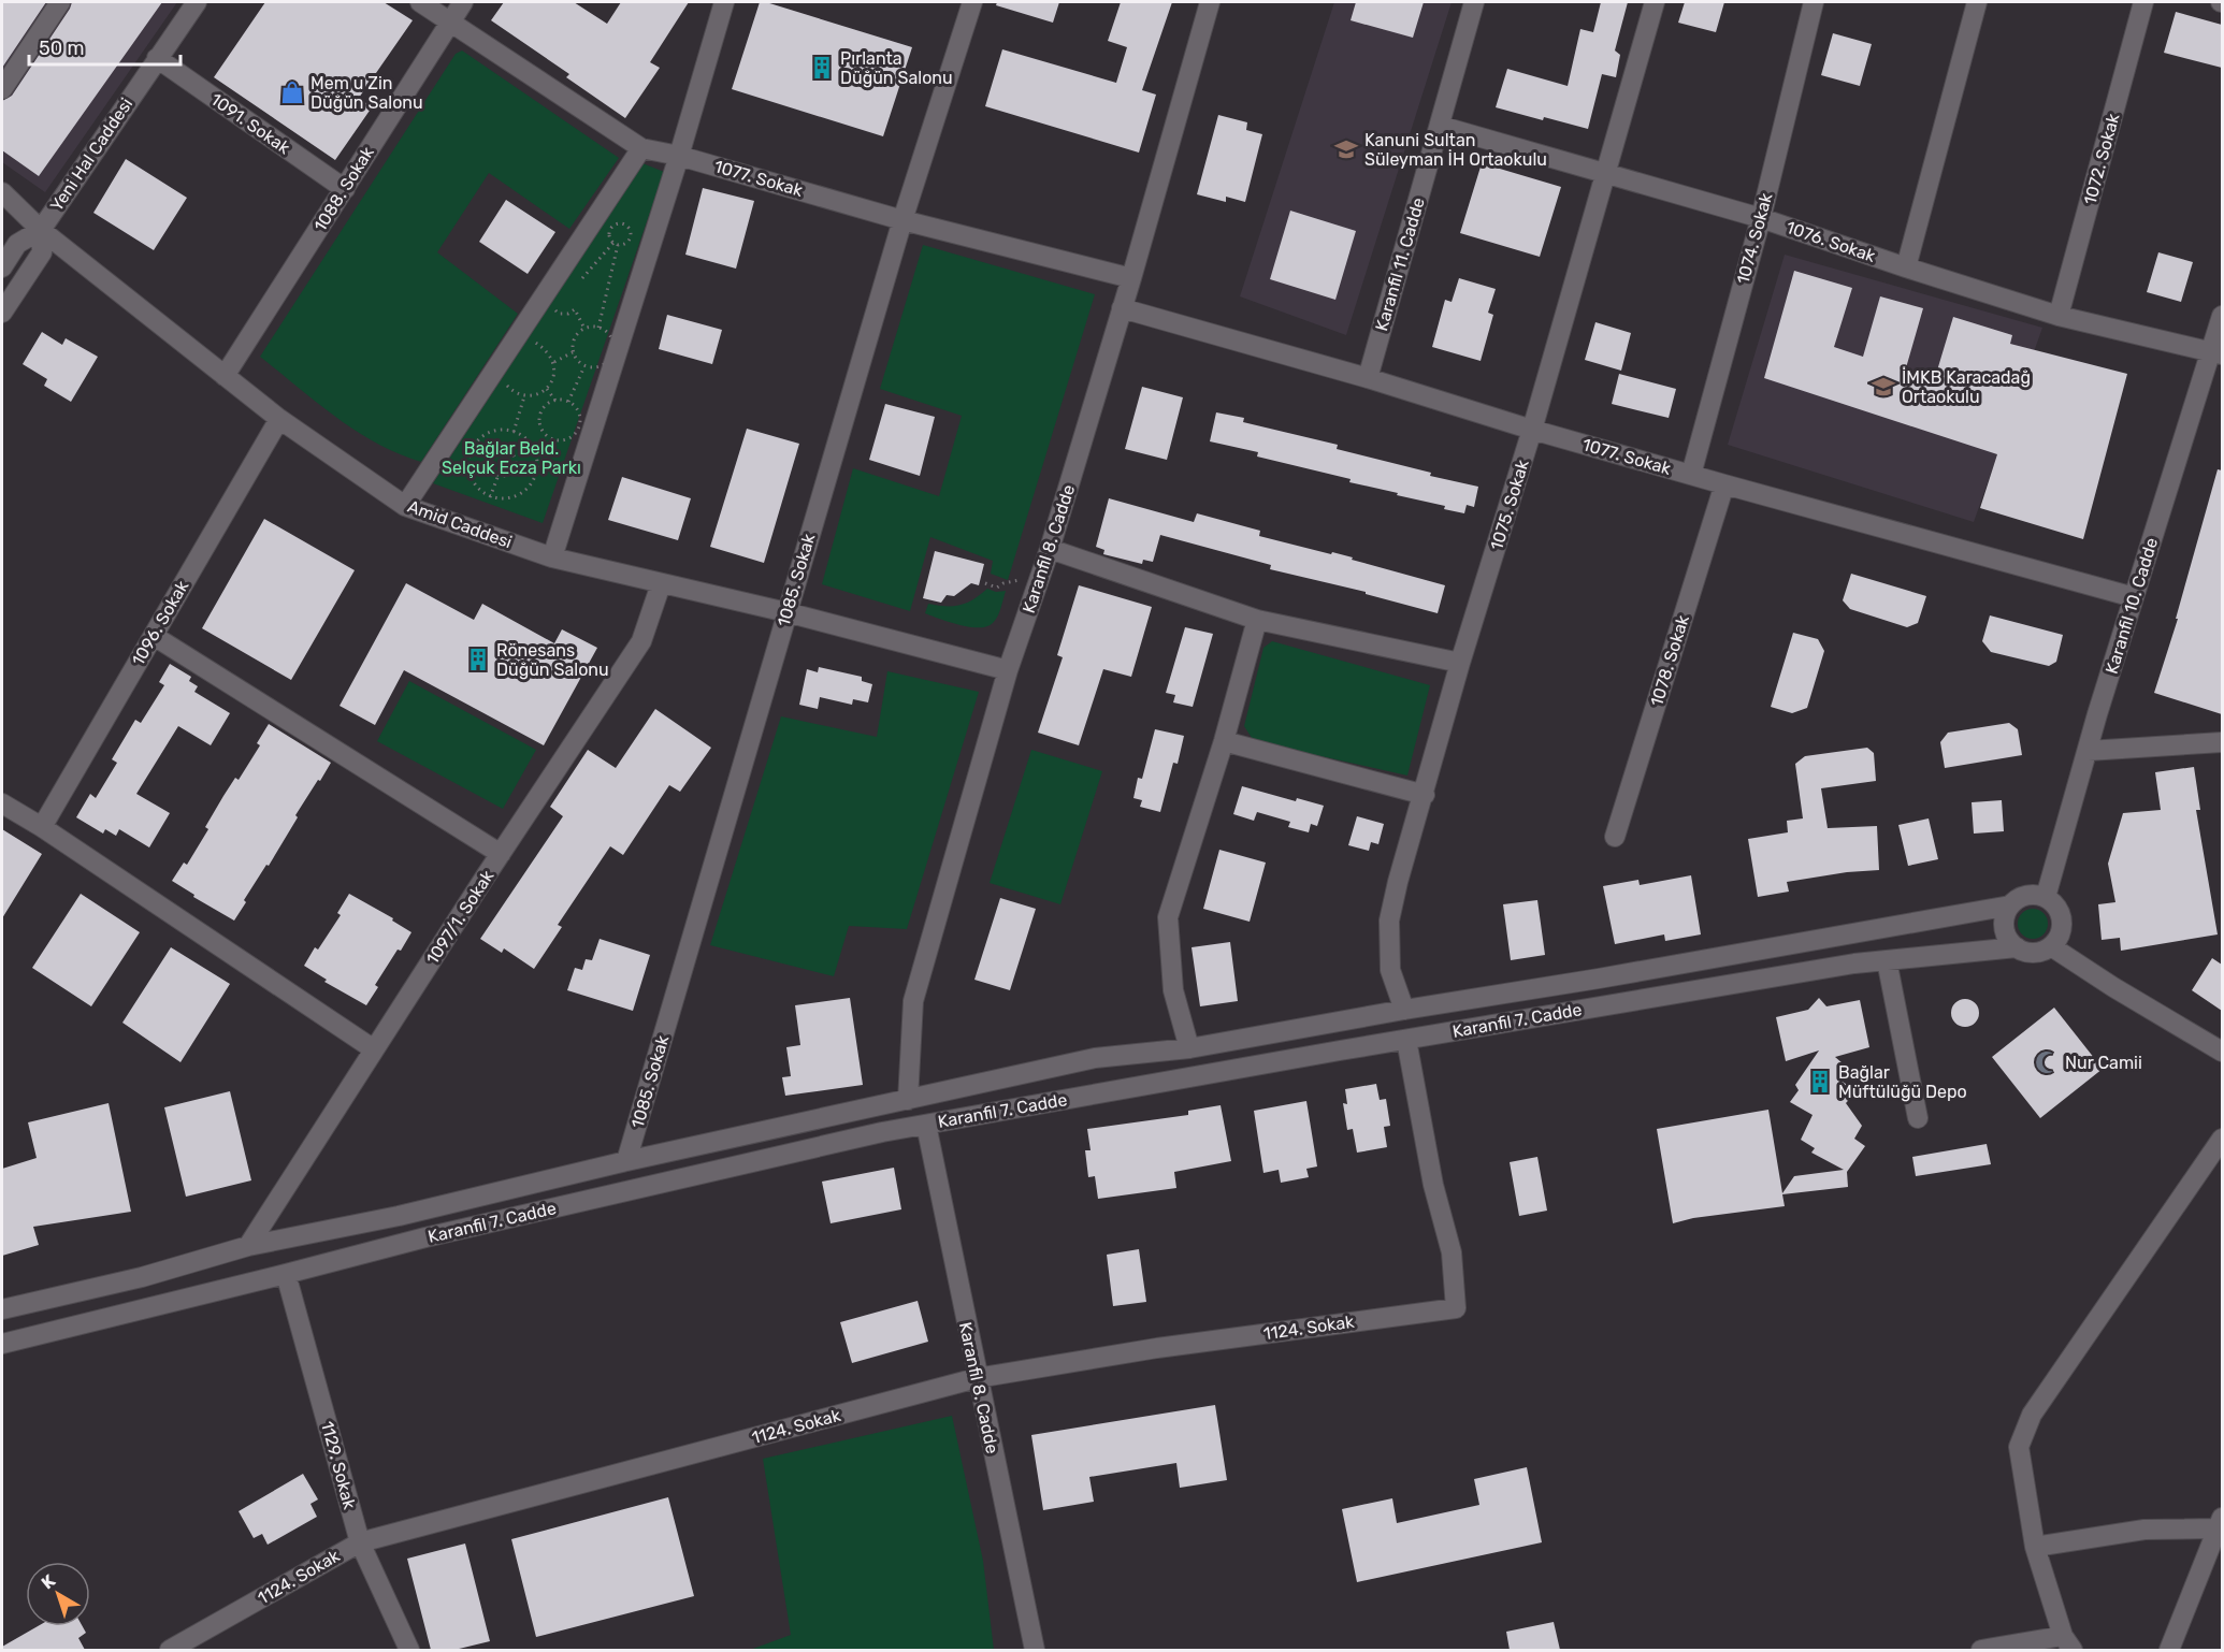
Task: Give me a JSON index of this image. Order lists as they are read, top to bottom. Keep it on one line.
{"streets":{"street":["1091. Sokak","Yeni Hal Caddesi","1072. Sokak","1077. Sokak","1088. Sokak","1074. Sokak","1076. Sokak","Karanfil 11. Cadde","1075. Sokak","Amid Caddesi","Karanfil 8. Cadde","1085. Sokak","Karanfil 10. Cadde","1096. Sokak","1078. Sokak","1097/1. Sokak","Karanfil 7. Cadde","1124. Sokak","1129. Sokak"]},"crossings":[["1091. Sokak","Yeni Hal Caddesi"],["1091. Sokak","1088. Sokak"],["Yeni Hal Caddesi","Amid Caddesi"],["1072. Sokak","1076. Sokak"],["1077. Sokak","1088. Sokak"],["1077. Sokak","1074. Sokak"],["1077. Sokak","Karanfil 11. Cadde"],["1077. Sokak","1075. Sokak"],["1077. Sokak","Karanfil 8. Cadde"],["1077. Sokak","1085. Sokak"],["1077. Sokak","Karanfil 10. Cadde"],["1077. Sokak","1078. Sokak"],["1088. Sokak","Amid Caddesi"],["1074. Sokak","1076. Sokak"],["1076. Sokak","Karanfil 11. Cadde"],["1076. Sokak","1075. Sokak"],["1076. Sokak","Karanfil 10. Cadde"],["1075. Sokak","Karanfil 7. Cadde"],["Amid Caddesi","Karanfil 8. Cadde"],["Amid Caddesi","1085. Sokak"],["Amid Caddesi","1096. Sokak"],["Amid Caddesi","1097/1. Sokak"],["Karanfil 8. Cadde","Karanfil 7. Cadde"],["Karanfil 8. Cadde","1124. Sokak"],["1085. Sokak","Karanfil 7. Cadde"],["Karanfil 10. Cadde","Karanfil 7. Cadde"],["1097/1. Sokak","Karanfil 7. Cadde"],["Karanfil 7. Cadde","1124. Sokak"],["Karanfil 7. Cadde","1129. Sokak"],["1124. Sokak","1129. Sokak"]],"parks":["Bağlar Beld. Selçuk Ecza Parkı"],"places":{"building":["Pırlanta Düğün Salonu","Rönesans Düğün Salonu","Bağlar Müftülüğü Depo"],"shop":["Mem u Zin Düğün Salonu"],"school or university":["Kanuni Sultan Süleyman İH Ortaokulu","İMKB Karacadağ Ortaokulu"],"mosque":["Nur Camii"]},"scale_bar":"50 m","north":"top left"}
